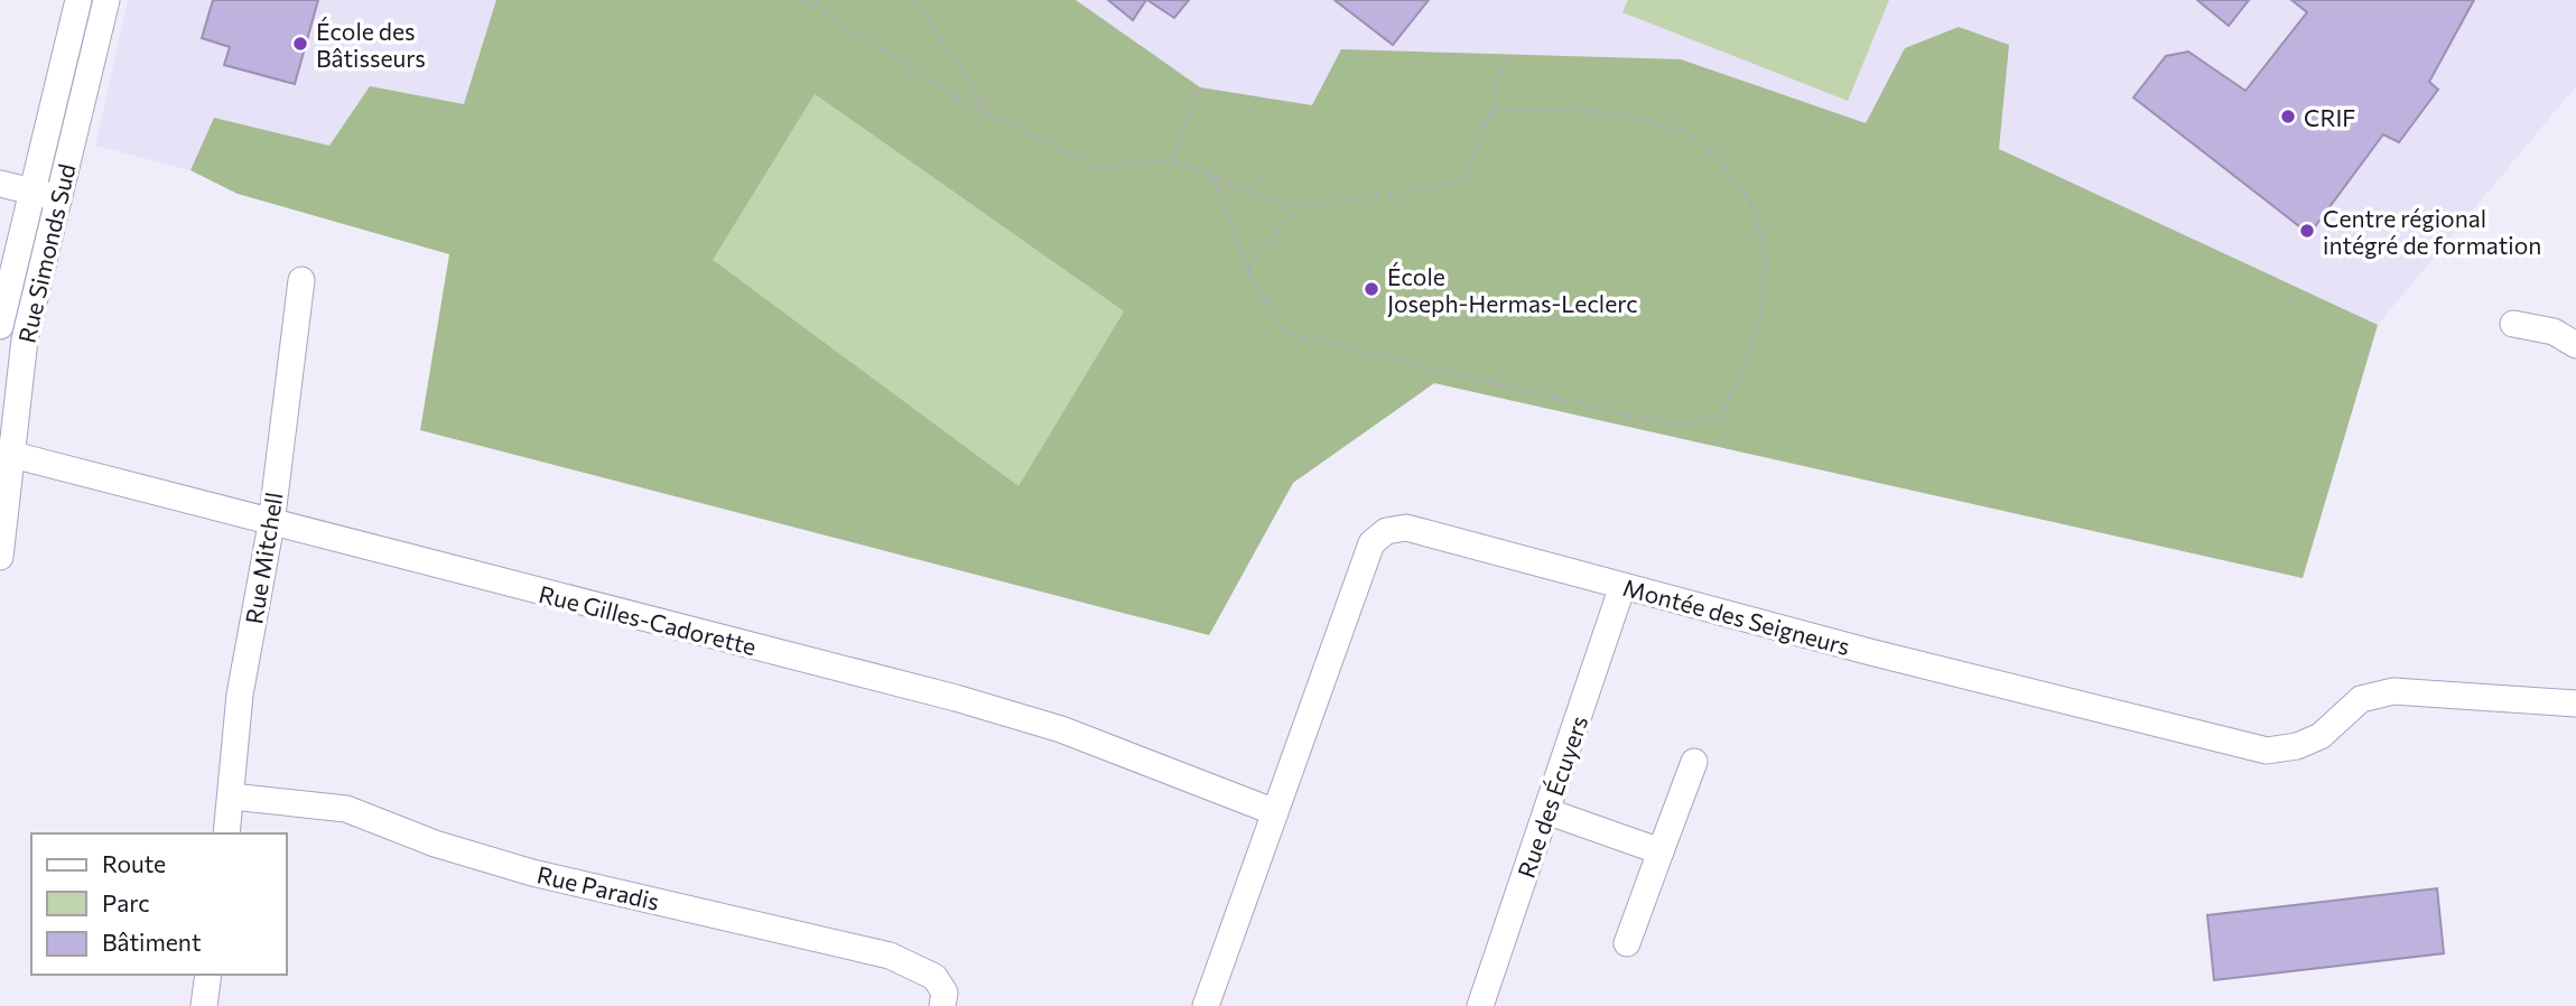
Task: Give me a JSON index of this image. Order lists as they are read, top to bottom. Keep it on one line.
{"streets":{"street":["Rue Simonds Sud","Rue Mitchell","Montée des Seigneurs","Rue Gilles-Cadorette","Rue des Écuyers","Rue Paradis"]},"crossings":[["Rue Simonds Sud","Rue Gilles-Cadorette"],["Rue Mitchell","Rue Gilles-Cadorette"],["Rue Mitchell","Rue Paradis"],["Montée des Seigneurs","Rue Gilles-Cadorette"],["Montée des Seigneurs","Rue des Écuyers"]],"places":["École des Bâtisseurs","CRIF","Centre régional intégré de formation","École Joseph-Hermas-Leclerc"],"legend":["Route","Parc","Bâtiment"]}
